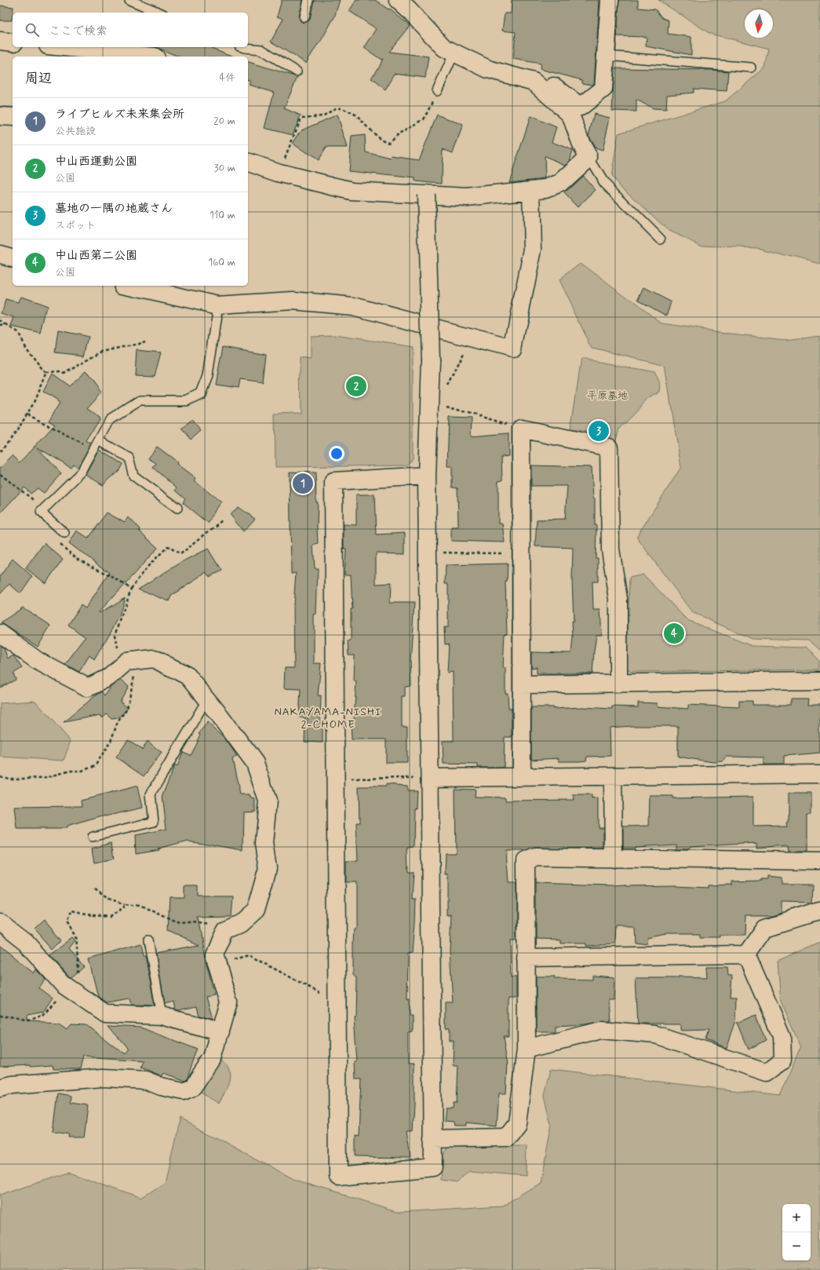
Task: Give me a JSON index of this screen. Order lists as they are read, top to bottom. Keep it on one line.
{"districts":["NAKAYAMA-NISHI 2-CHOME"],"parks":["平原墓地"],"north":"bottom","page":{"search":"ここで検索","heading":["周辺","4件"],"list":[{"mark":"1","name":"ライブヒルズ未来集会所","note":"公共施設","value":"20 m"},{"mark":"2","name":"中山西運動公園","note":"公園","value":"30 m"},{"mark":"3","name":"墓地の一隅の地蔵さん","note":"スポット","value":"110 m"},{"mark":"4","name":"中山西第二公園","note":"公園","value":"160 m"}],"pins":["2","3","1","4"],"map_buttons":["+","−"]}}
